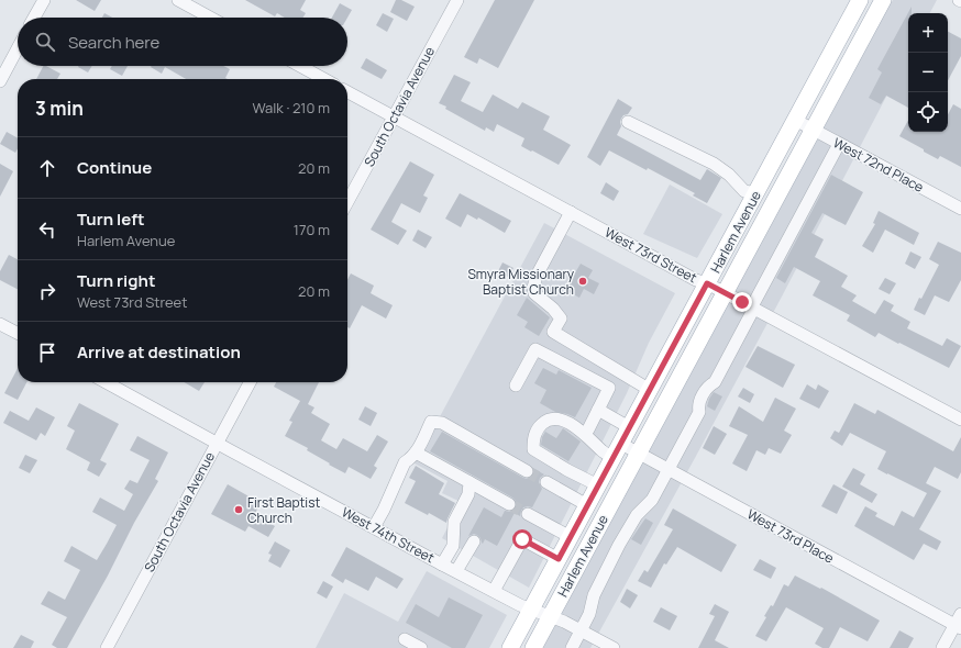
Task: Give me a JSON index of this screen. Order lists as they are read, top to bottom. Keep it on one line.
{"streets":{"main road":["Harlem Avenue"],"street":["South Octavia Avenue","West 72nd Place","West 73rd Street","West 74th Street","West 73rd Place"]},"crossings":[["South Octavia Avenue","West 73rd Street"],["South Octavia Avenue","West 74th Street"],["West 72nd Place","Harlem Avenue"],["Harlem Avenue","West 73rd Street"],["Harlem Avenue","West 74th Street"],["Harlem Avenue","West 73rd Place"]],"places":["Smyra Missionary Baptist Church","First Baptist Church"],"page":{"map_buttons":["+","−"],"search":"Search here","heading":["3 min","Walk · 210 m"],"list":[["Continue","20 m"],["Turn left","Harlem Avenue","170 m"],["Turn right","West 73rd Street","20 m"],"Arrive at destination"]}}
